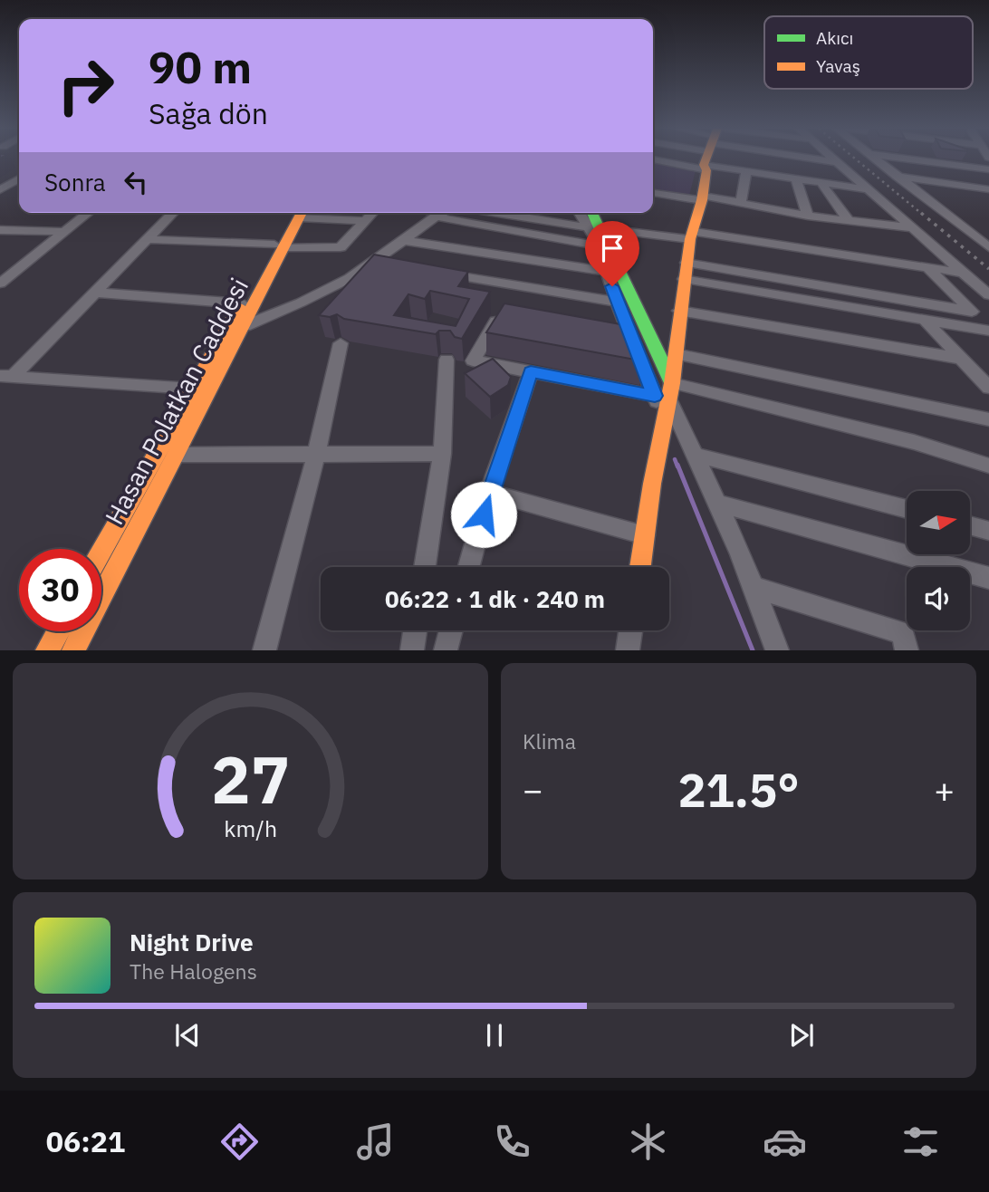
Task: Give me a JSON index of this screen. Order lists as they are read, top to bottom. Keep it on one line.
{"streets":{"main road":["Hasan Polatkan Caddesi"]},"legend":["Akıcı","Yavaş"],"north":"right","page":{"turn":["90 m","Sağa dön"],"then":"Sonra","limit":"30","trip":"06:22 · 1 dk · 240 m","tile":"Klima","heat":["−","21.5°","+"],"song":["Night Drive","The Halogens"],"tabs":"06:21","gauge":["27","km/h"]}}
